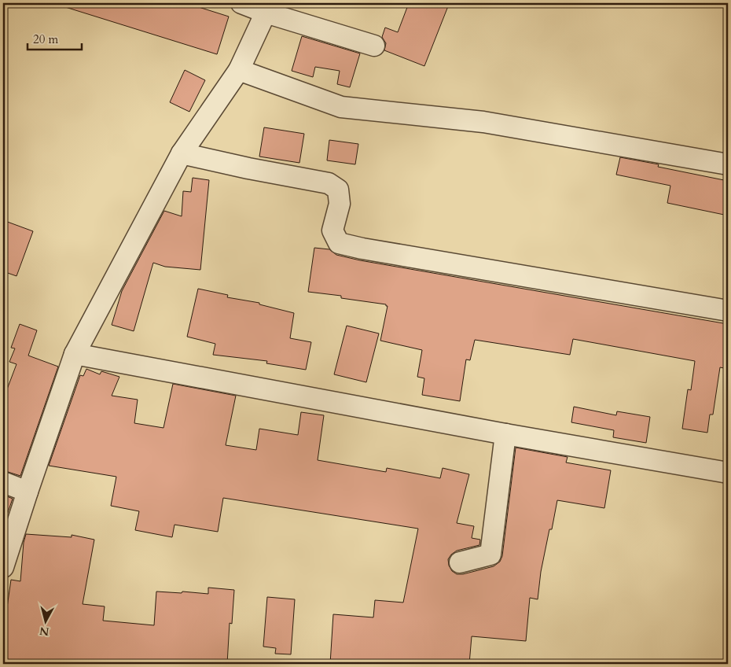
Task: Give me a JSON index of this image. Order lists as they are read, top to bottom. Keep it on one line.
{"scale_bar":"20 m","north":"bottom"}
